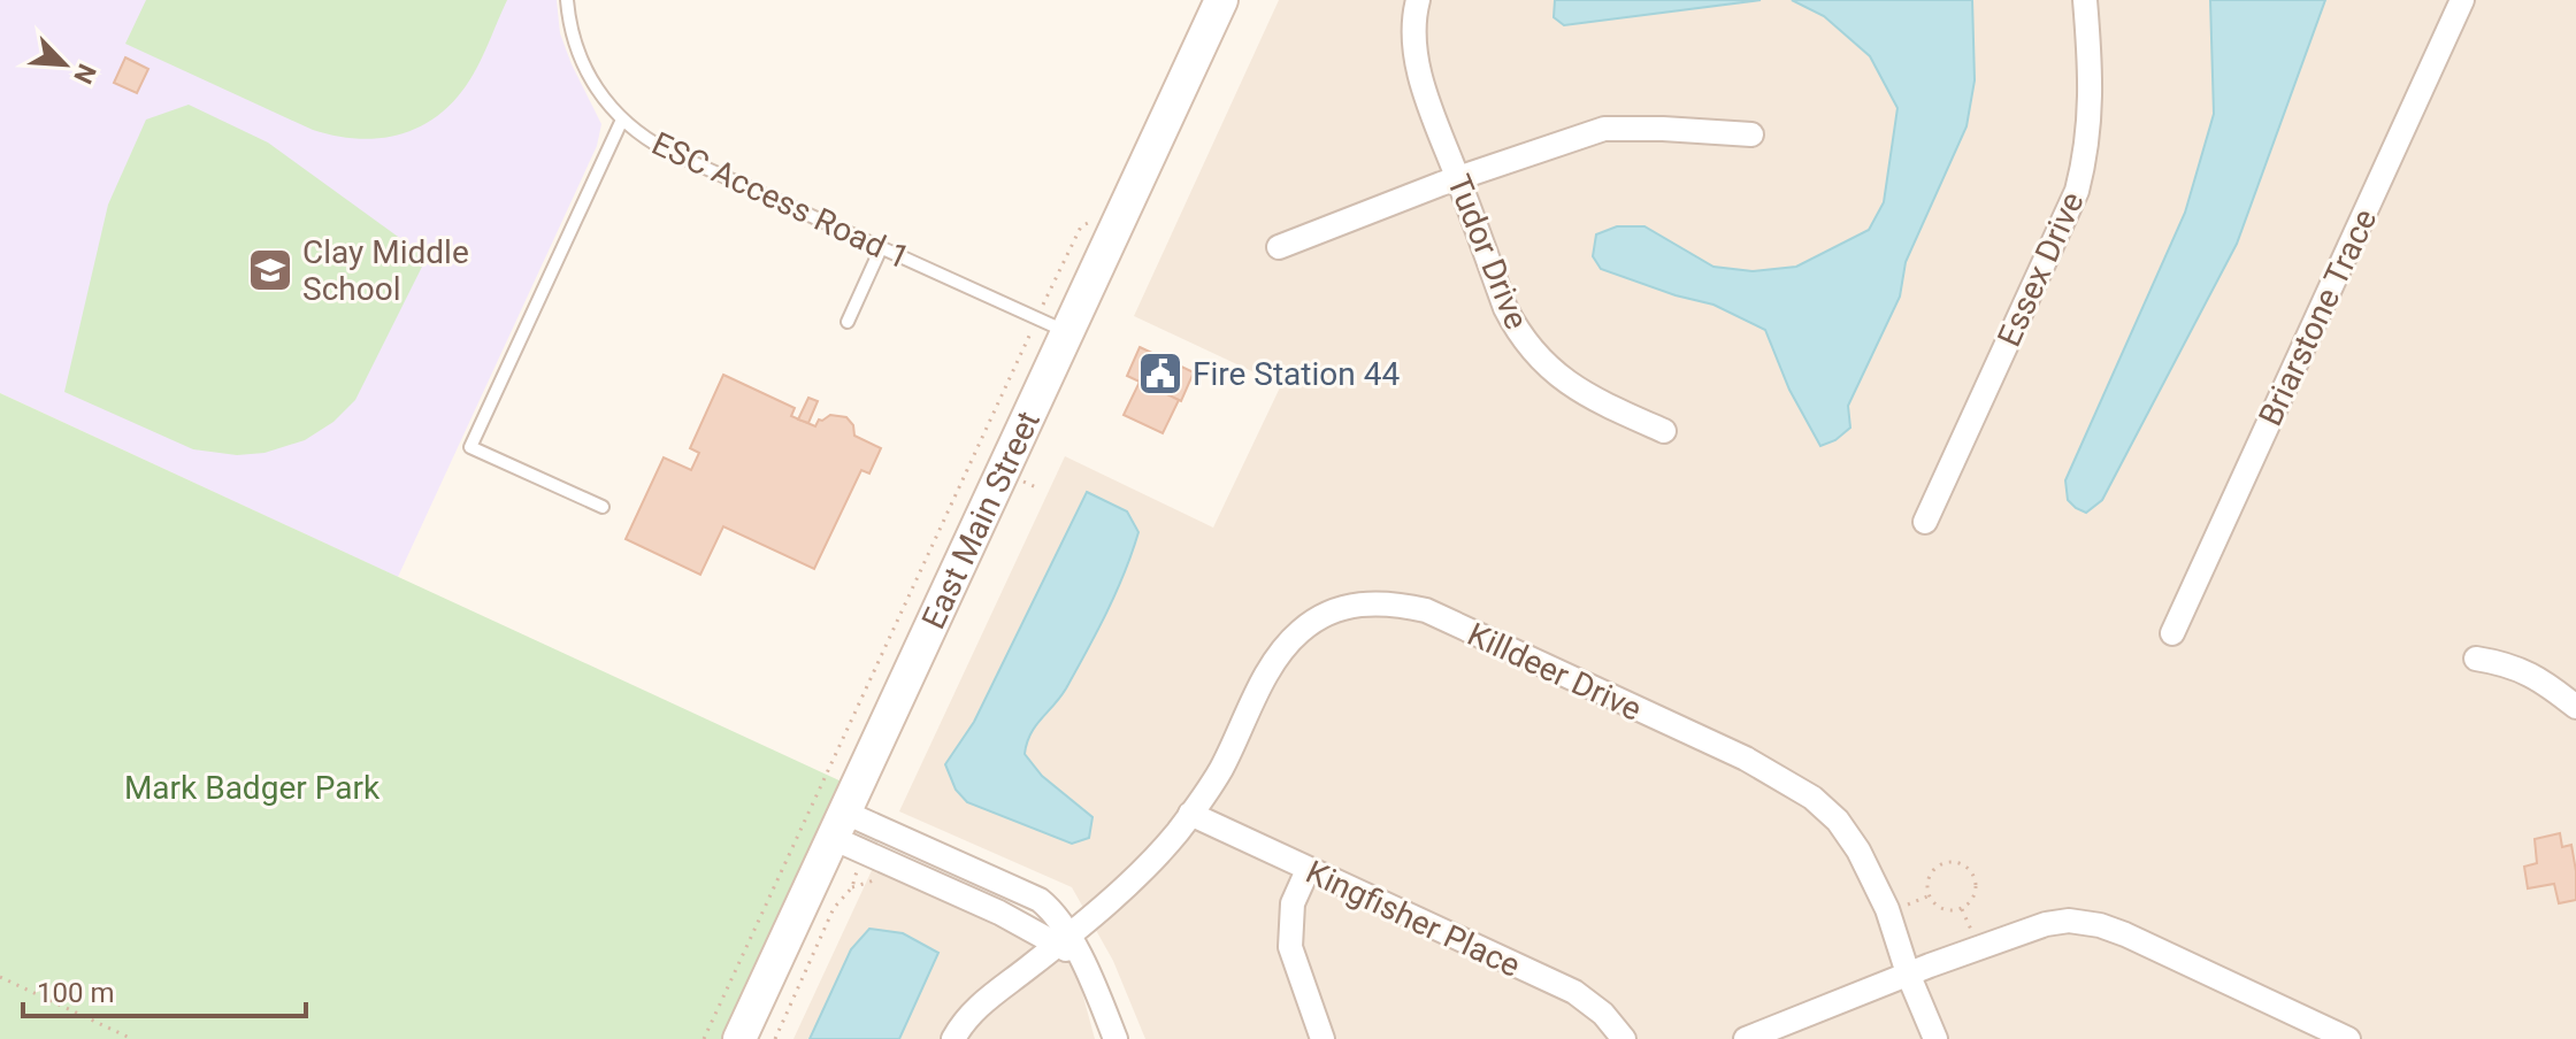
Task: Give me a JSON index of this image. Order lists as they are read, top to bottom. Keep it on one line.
{"streets":{"main road":["East Main Street"],"street":["Tudor Drive","Essex Drive","Briarstone Trace","Killdeer Drive","Kingfisher Place"],"lane":["ESC Access Road 1"]},"crossings":[["ESC Access Road 1","East Main Street"],["Killdeer Drive","Kingfisher Place"]],"parks":["Mark Badger Park"],"places":{"school or university":["Clay Middle School"],"public building":["Fire Station 44"]},"scale_bar":"100 m","north":"bottom right"}
